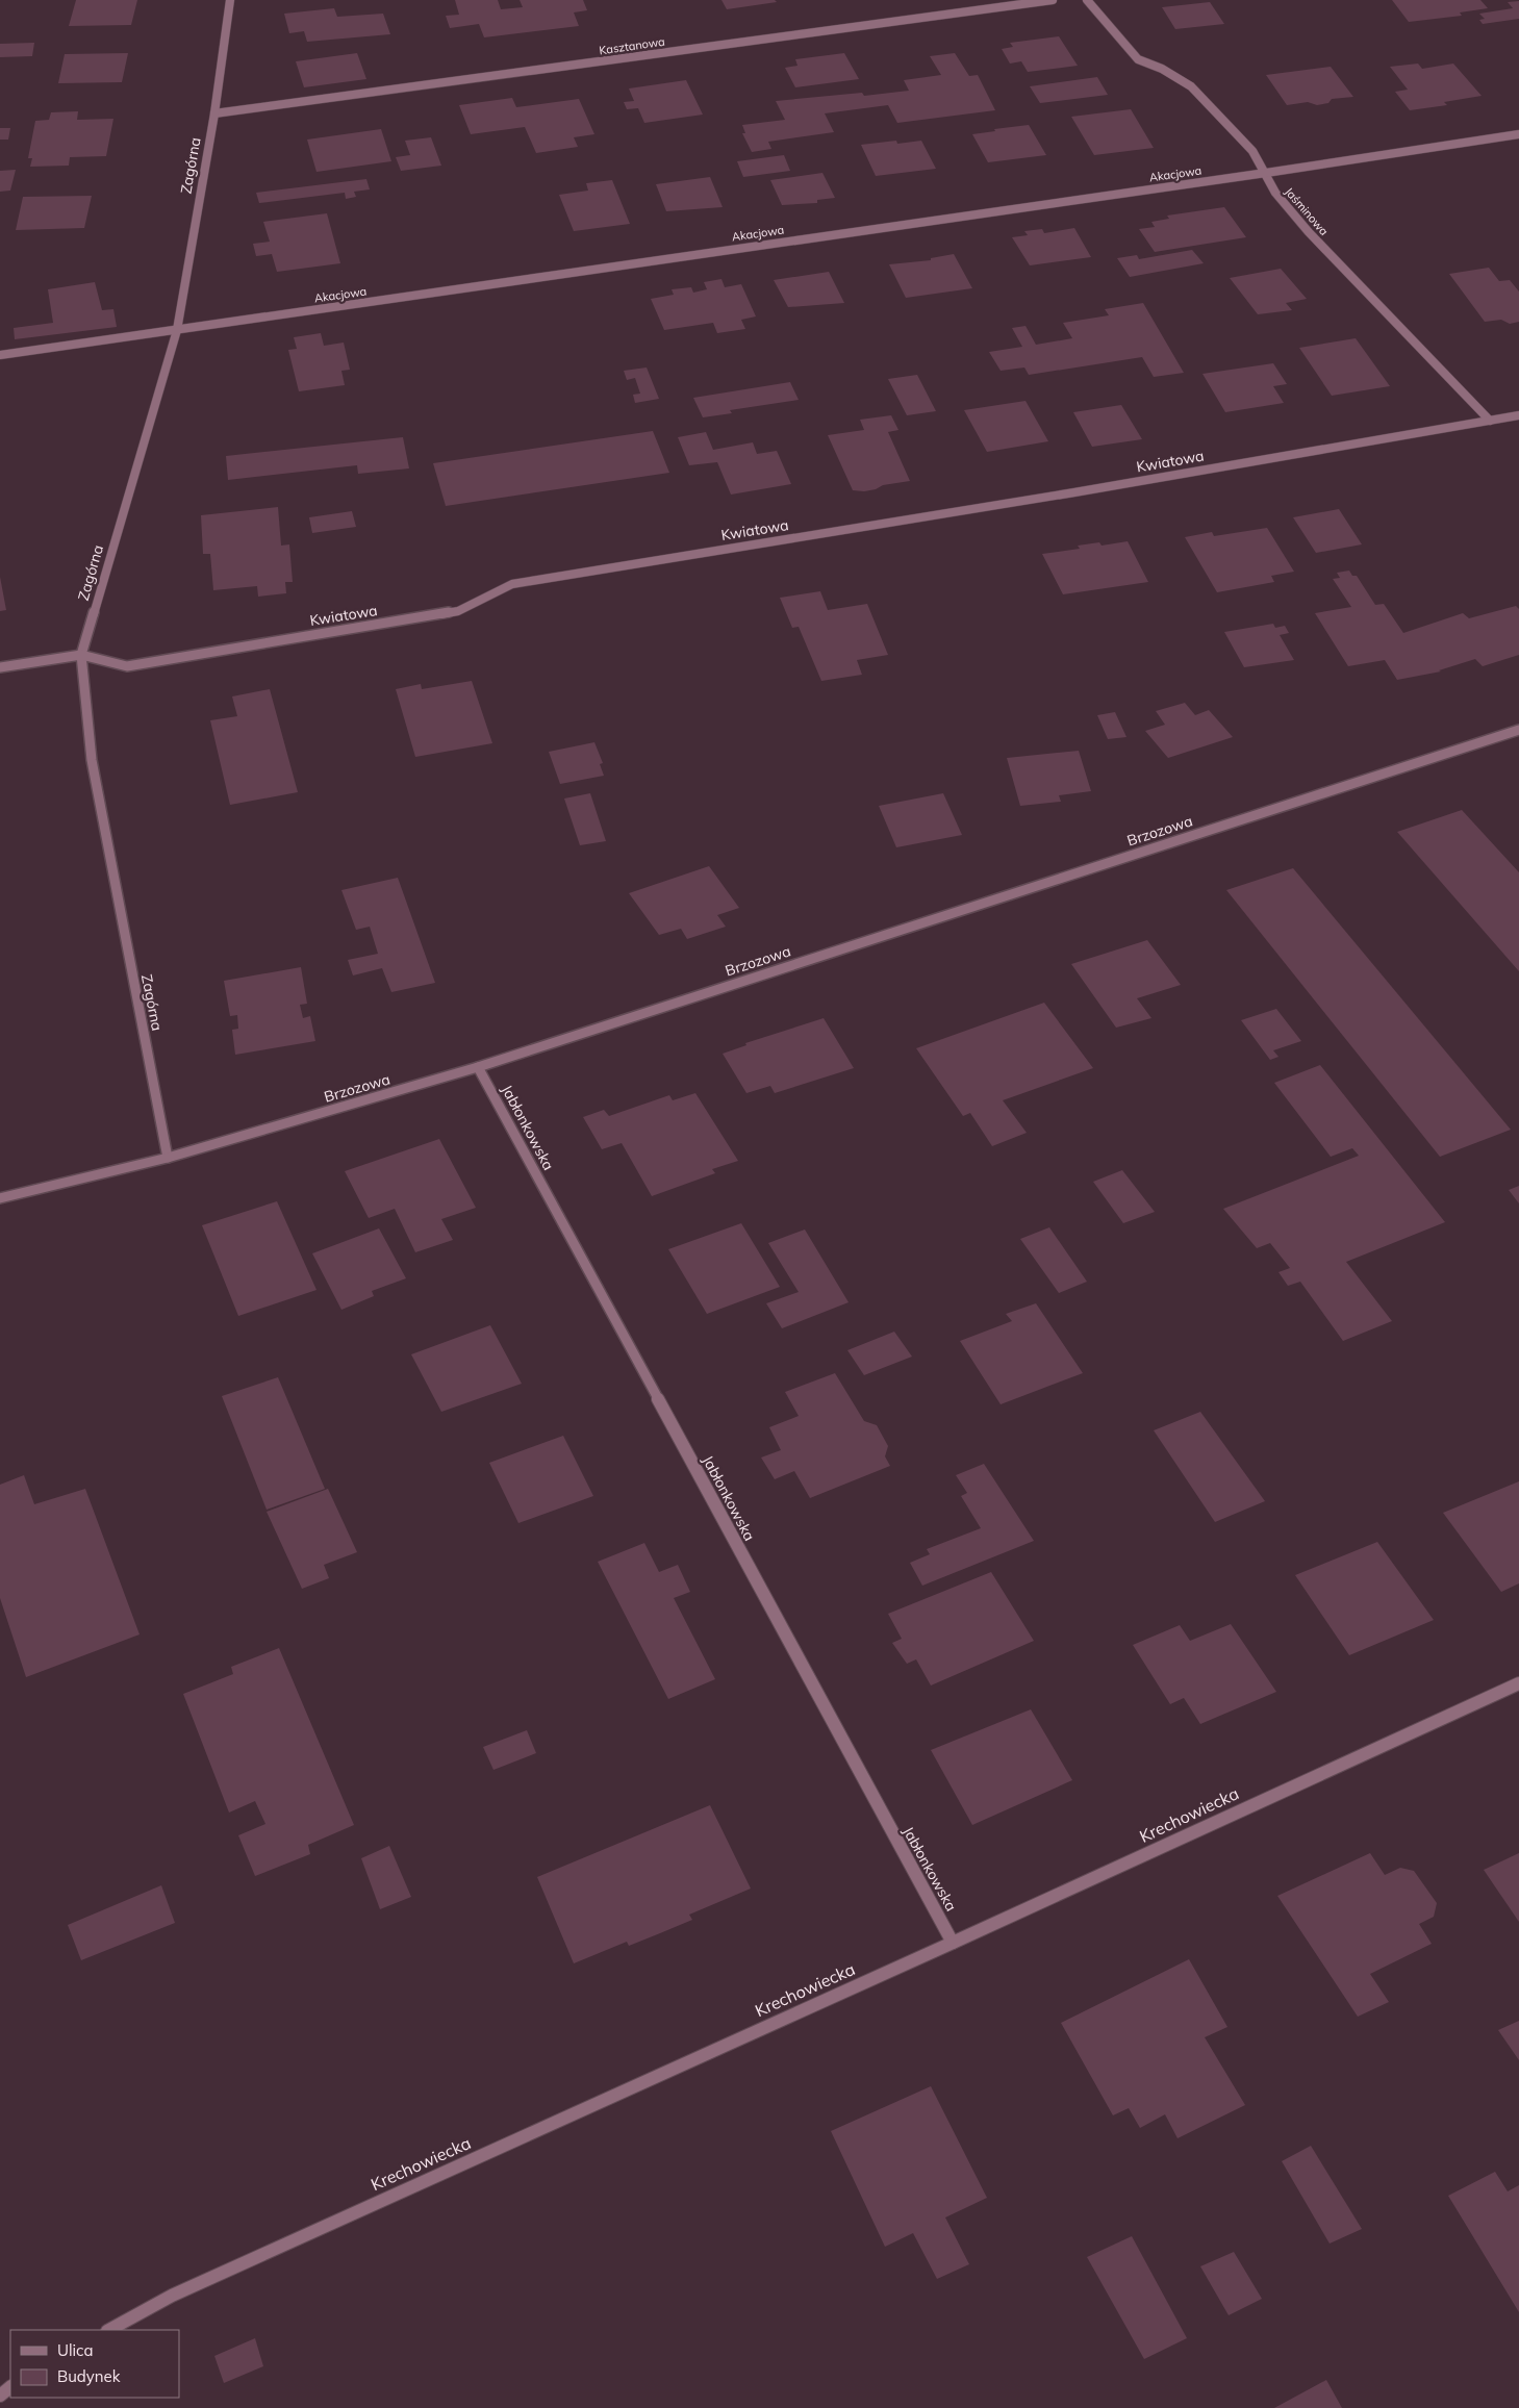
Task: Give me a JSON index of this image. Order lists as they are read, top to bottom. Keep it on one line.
{"streets":{"street":["Kasztanowa","Zagórna","Akacjowa","Jaśminowa","Kwiatowa","Brzozowa","Jabłonkowska","Krechowiecka"]},"crossings":[["Kasztanowa","Zagórna"],["Zagórna","Akacjowa"],["Zagórna","Kwiatowa"],["Zagórna","Brzozowa"],["Akacjowa","Jaśminowa"],["Jaśminowa","Kwiatowa"],["Brzozowa","Jabłonkowska"],["Jabłonkowska","Krechowiecka"]],"legend":["Ulica","Budynek"]}
